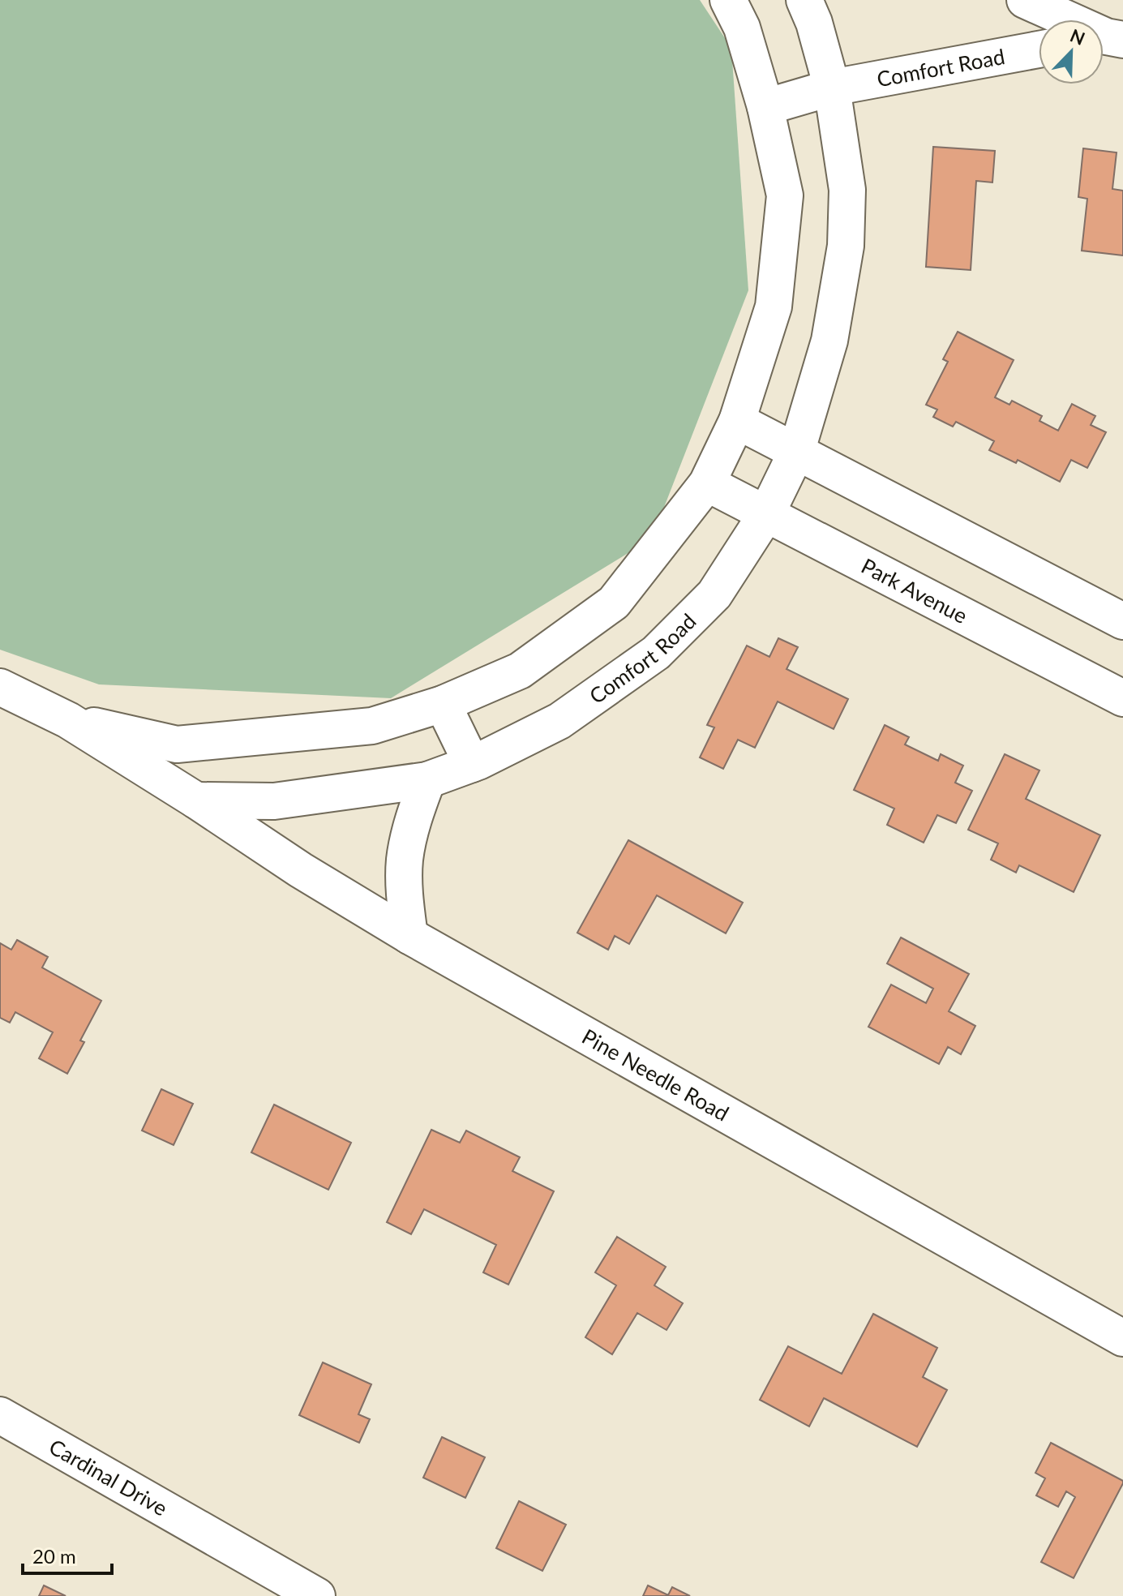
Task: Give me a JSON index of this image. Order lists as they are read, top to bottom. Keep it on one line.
{"streets":{"street":["Comfort Road","Park Avenue","Pine Needle Road","Cardinal Drive"]},"crossings":[["Comfort Road","Park Avenue"],["Comfort Road","Pine Needle Road"]],"scale_bar":"20 m","north":"top right"}
